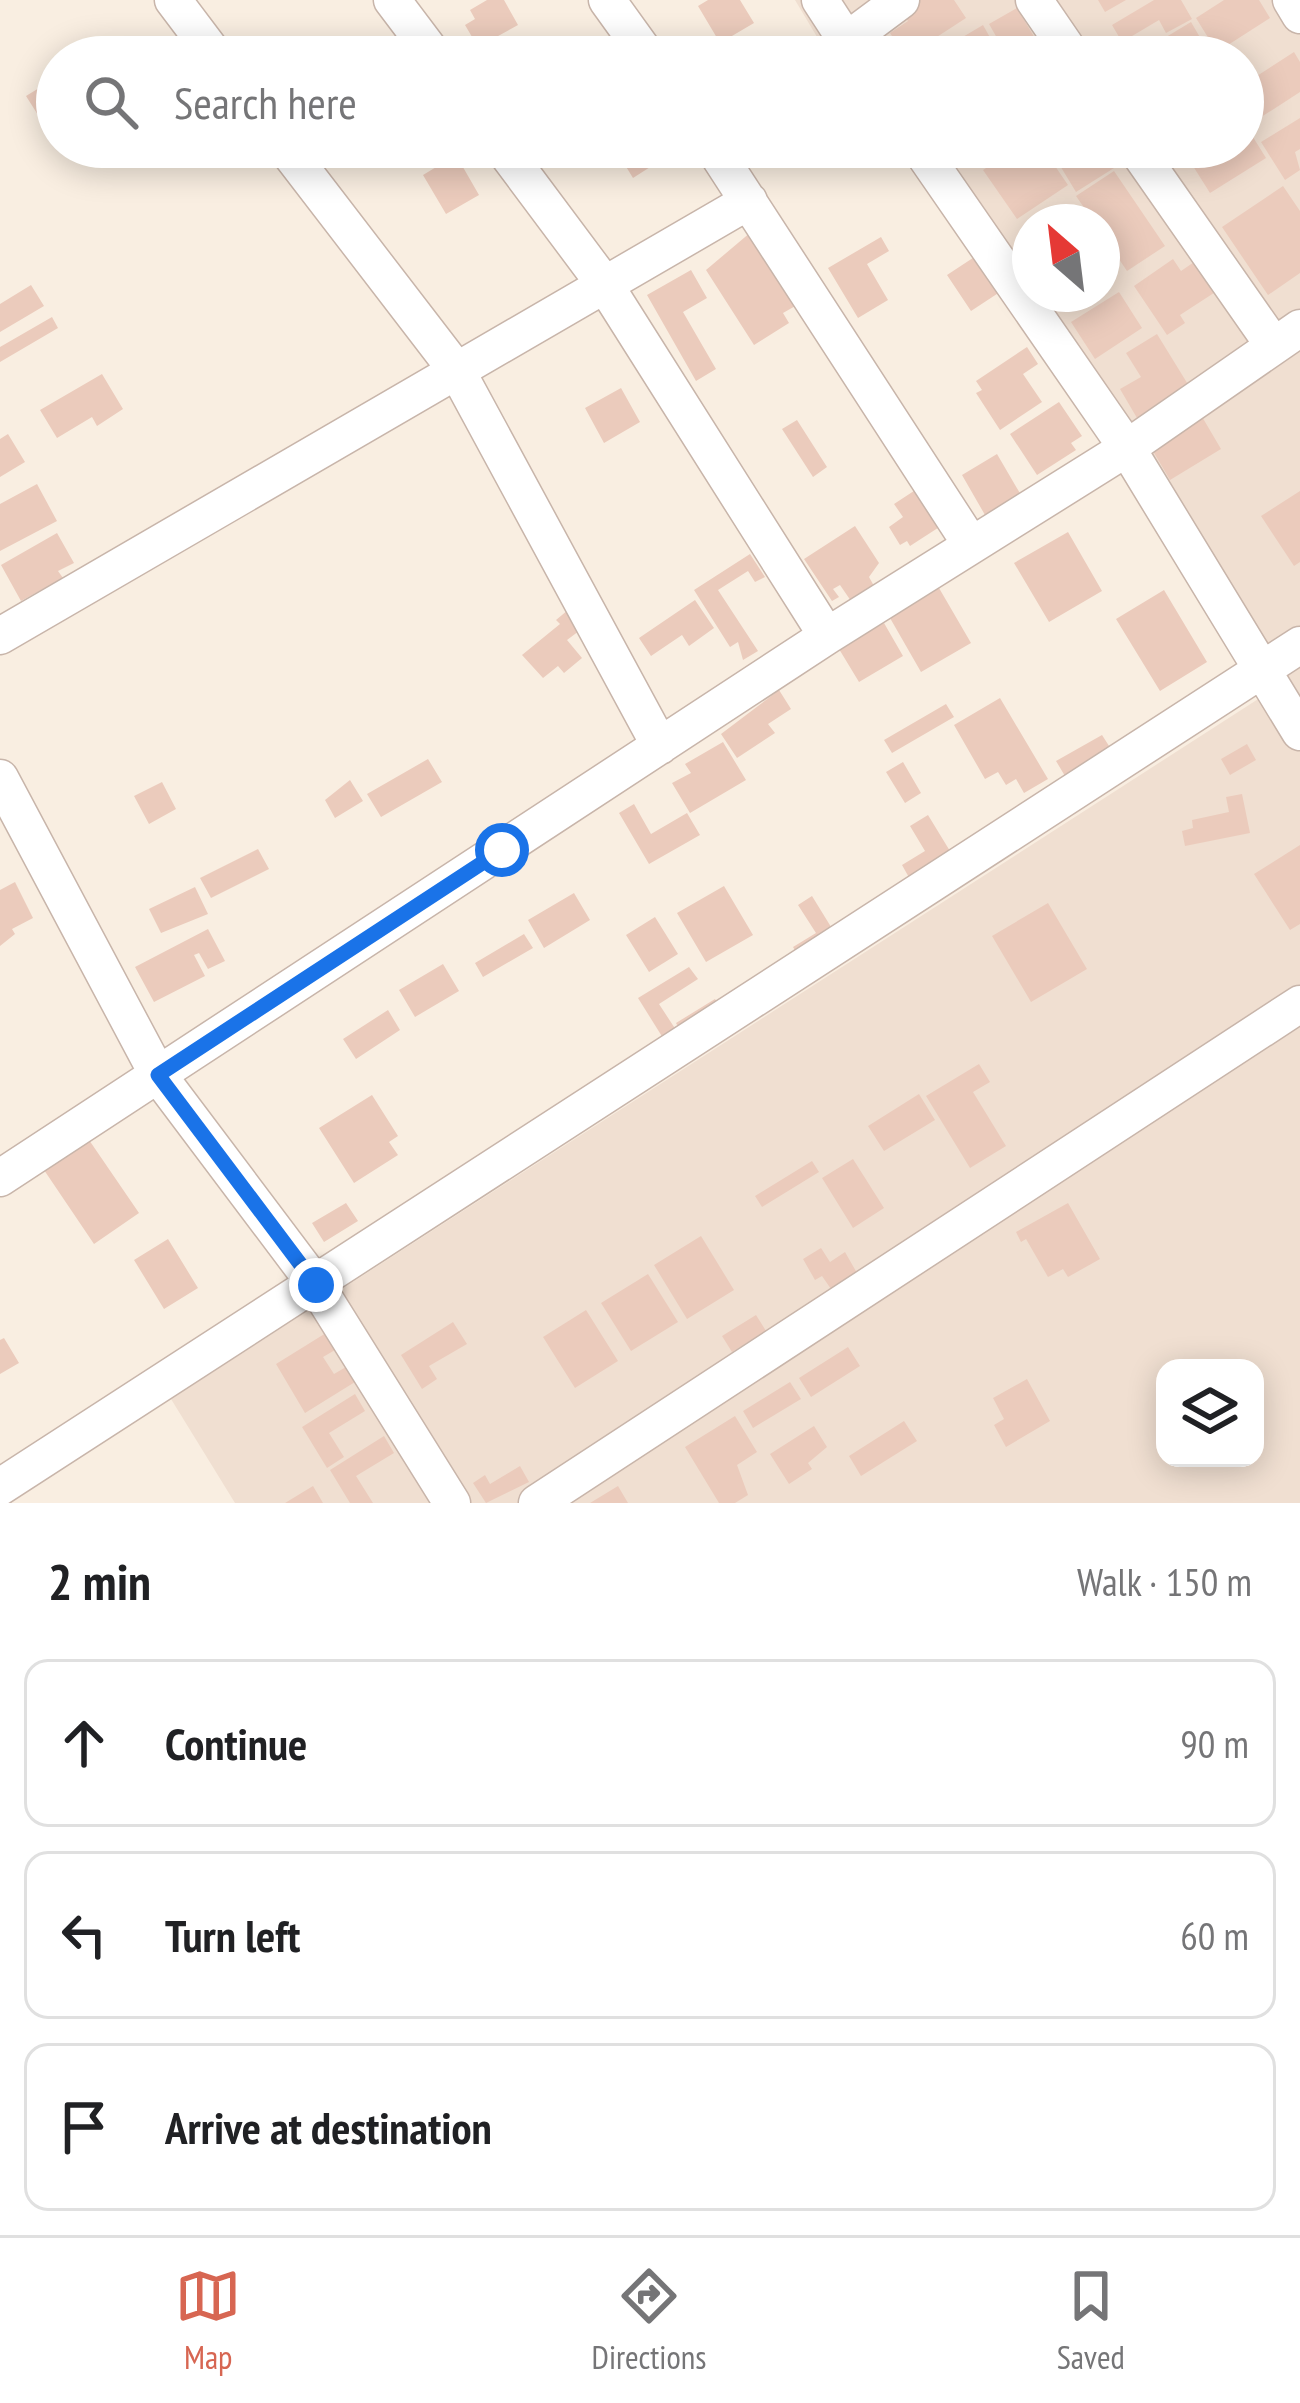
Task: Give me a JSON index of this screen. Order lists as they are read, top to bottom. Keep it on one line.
{"north":"top left","page":{"search":"Search here","heading":["2 min","Walk · 150 m"],"list":[["Continue","90 m"],["Turn left","60 m"],"Arrive at destination"],"nav":["Map","Directions","Saved"]}}
